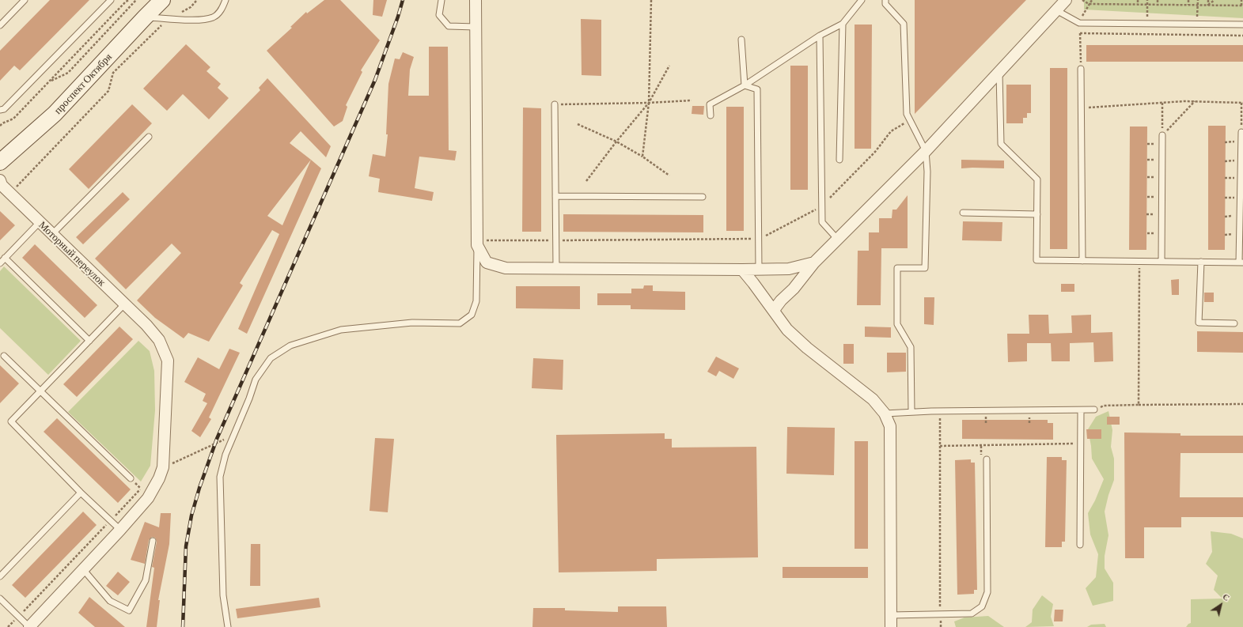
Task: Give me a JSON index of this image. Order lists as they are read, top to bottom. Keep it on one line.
{"streets":{"main road":["проспект Октября"],"street":["Моторный переулок"]},"north":"top right"}
